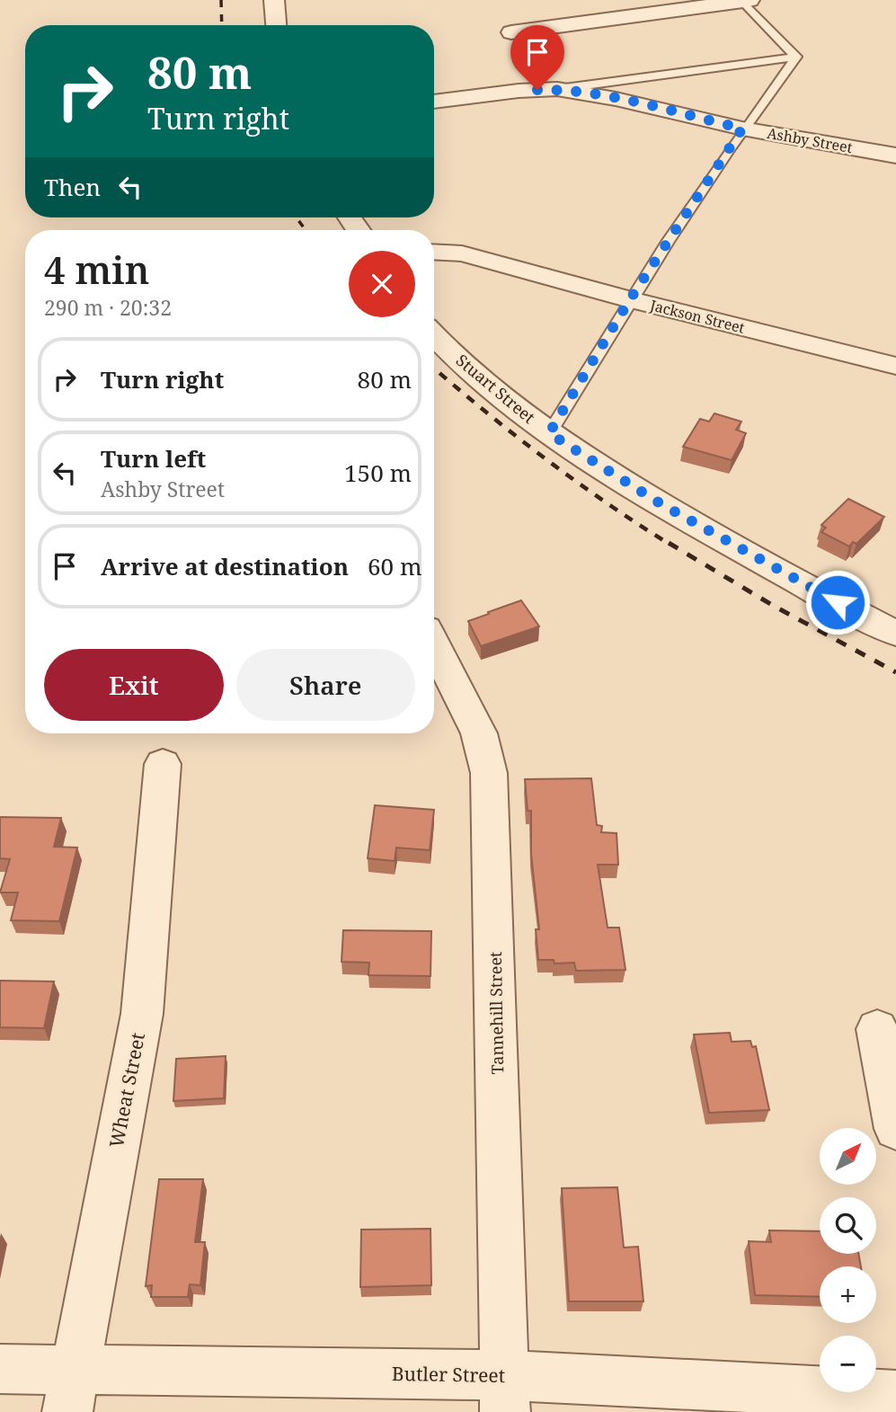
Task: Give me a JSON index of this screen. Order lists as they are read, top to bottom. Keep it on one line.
{"streets":{"street":["Ashby Street","Jackson Street","Stuart Street","Tannehill Street","Wheat Street","Butler Street"]},"crossings":[["Tannehill Street","Butler Street"],["Wheat Street","Butler Street"]],"north":"top right","page":{"turn":["80 m","Turn right"],"then":"Then","heading":["4 min","290 m · 20:32"],"list":[{"name":"Turn right","value":"80 m"},{"name":"Turn left","note":"Ashby Street","value":"150 m"},{"name":"Arrive at destination","value":"60 m"}],"buttons":["Exit","Share"],"map_buttons":["+","−"]}}
